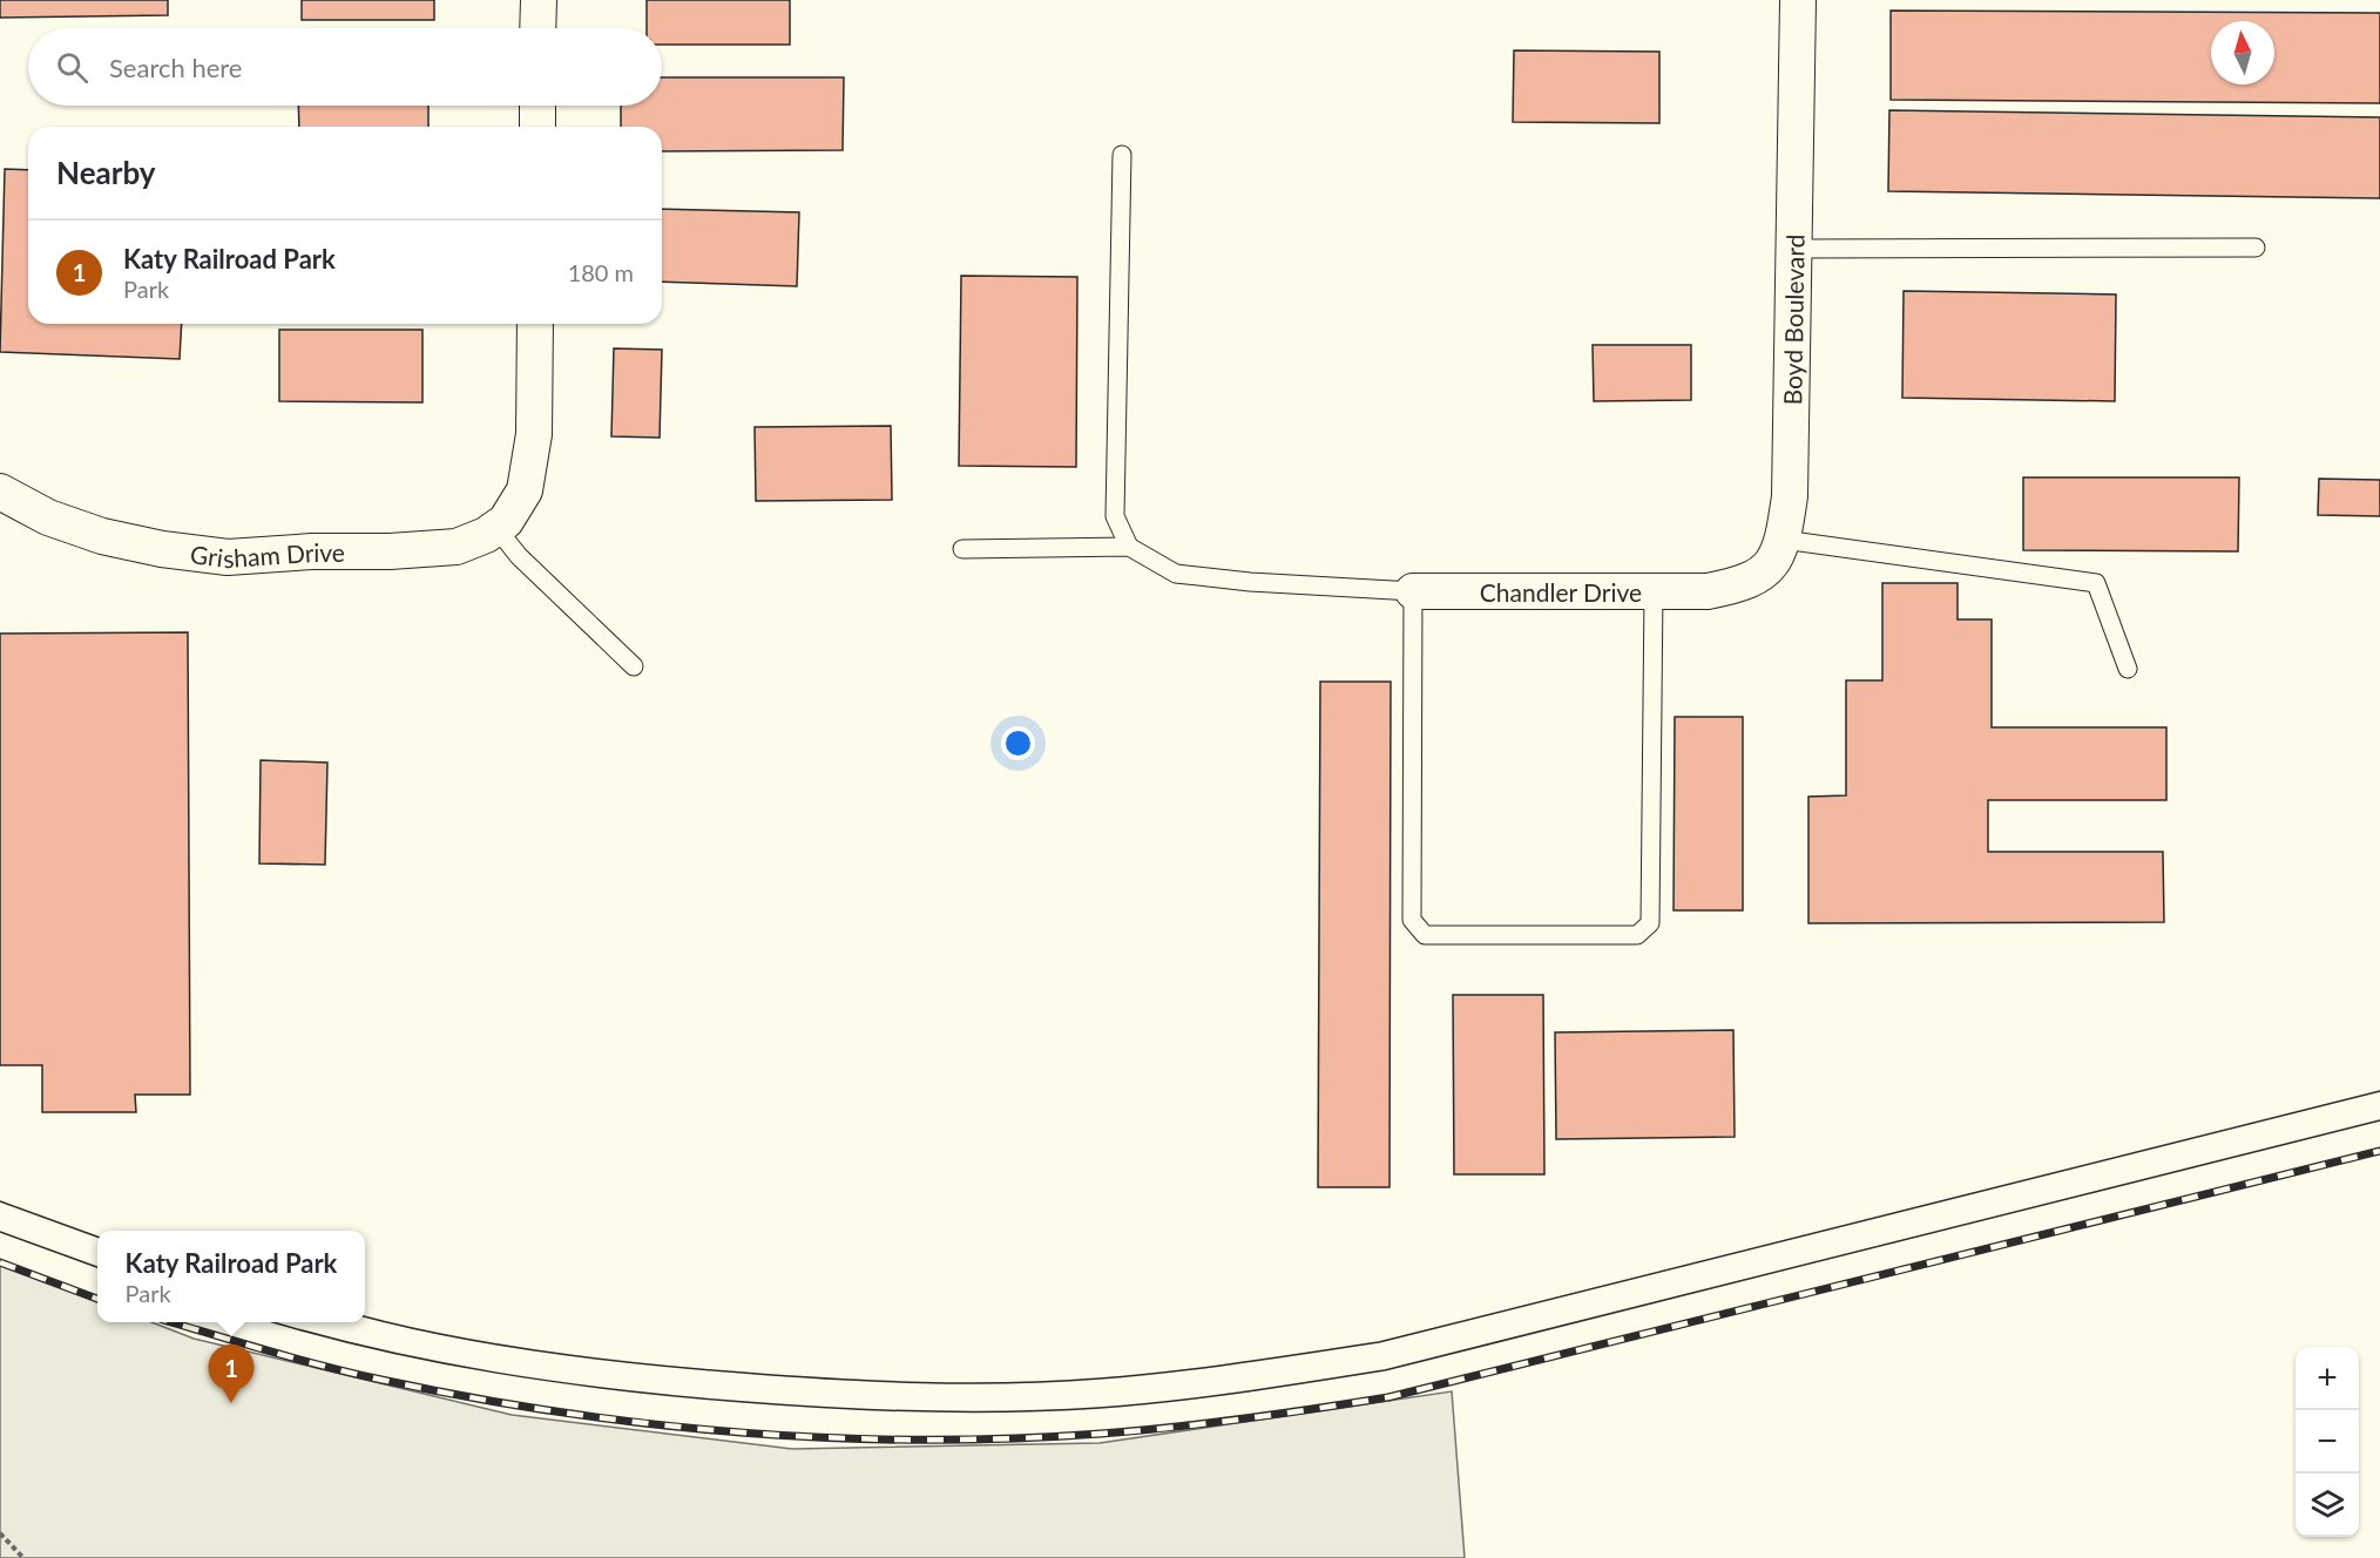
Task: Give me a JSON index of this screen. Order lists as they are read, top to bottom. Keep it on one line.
{"streets":{"street":["Boyd Boulevard","Grisham Drive","Chandler Drive"]},"crossings":[["Boyd Boulevard","Chandler Drive"]],"north":"top","page":{"search":"Search here","heading":"Nearby","list":[{"mark":"1","name":"Katy Railroad Park","note":"Park","value":"180 m"}],"popup":["Katy Railroad Park","Park"],"pins":"1","map_buttons":["+","−"]}}
